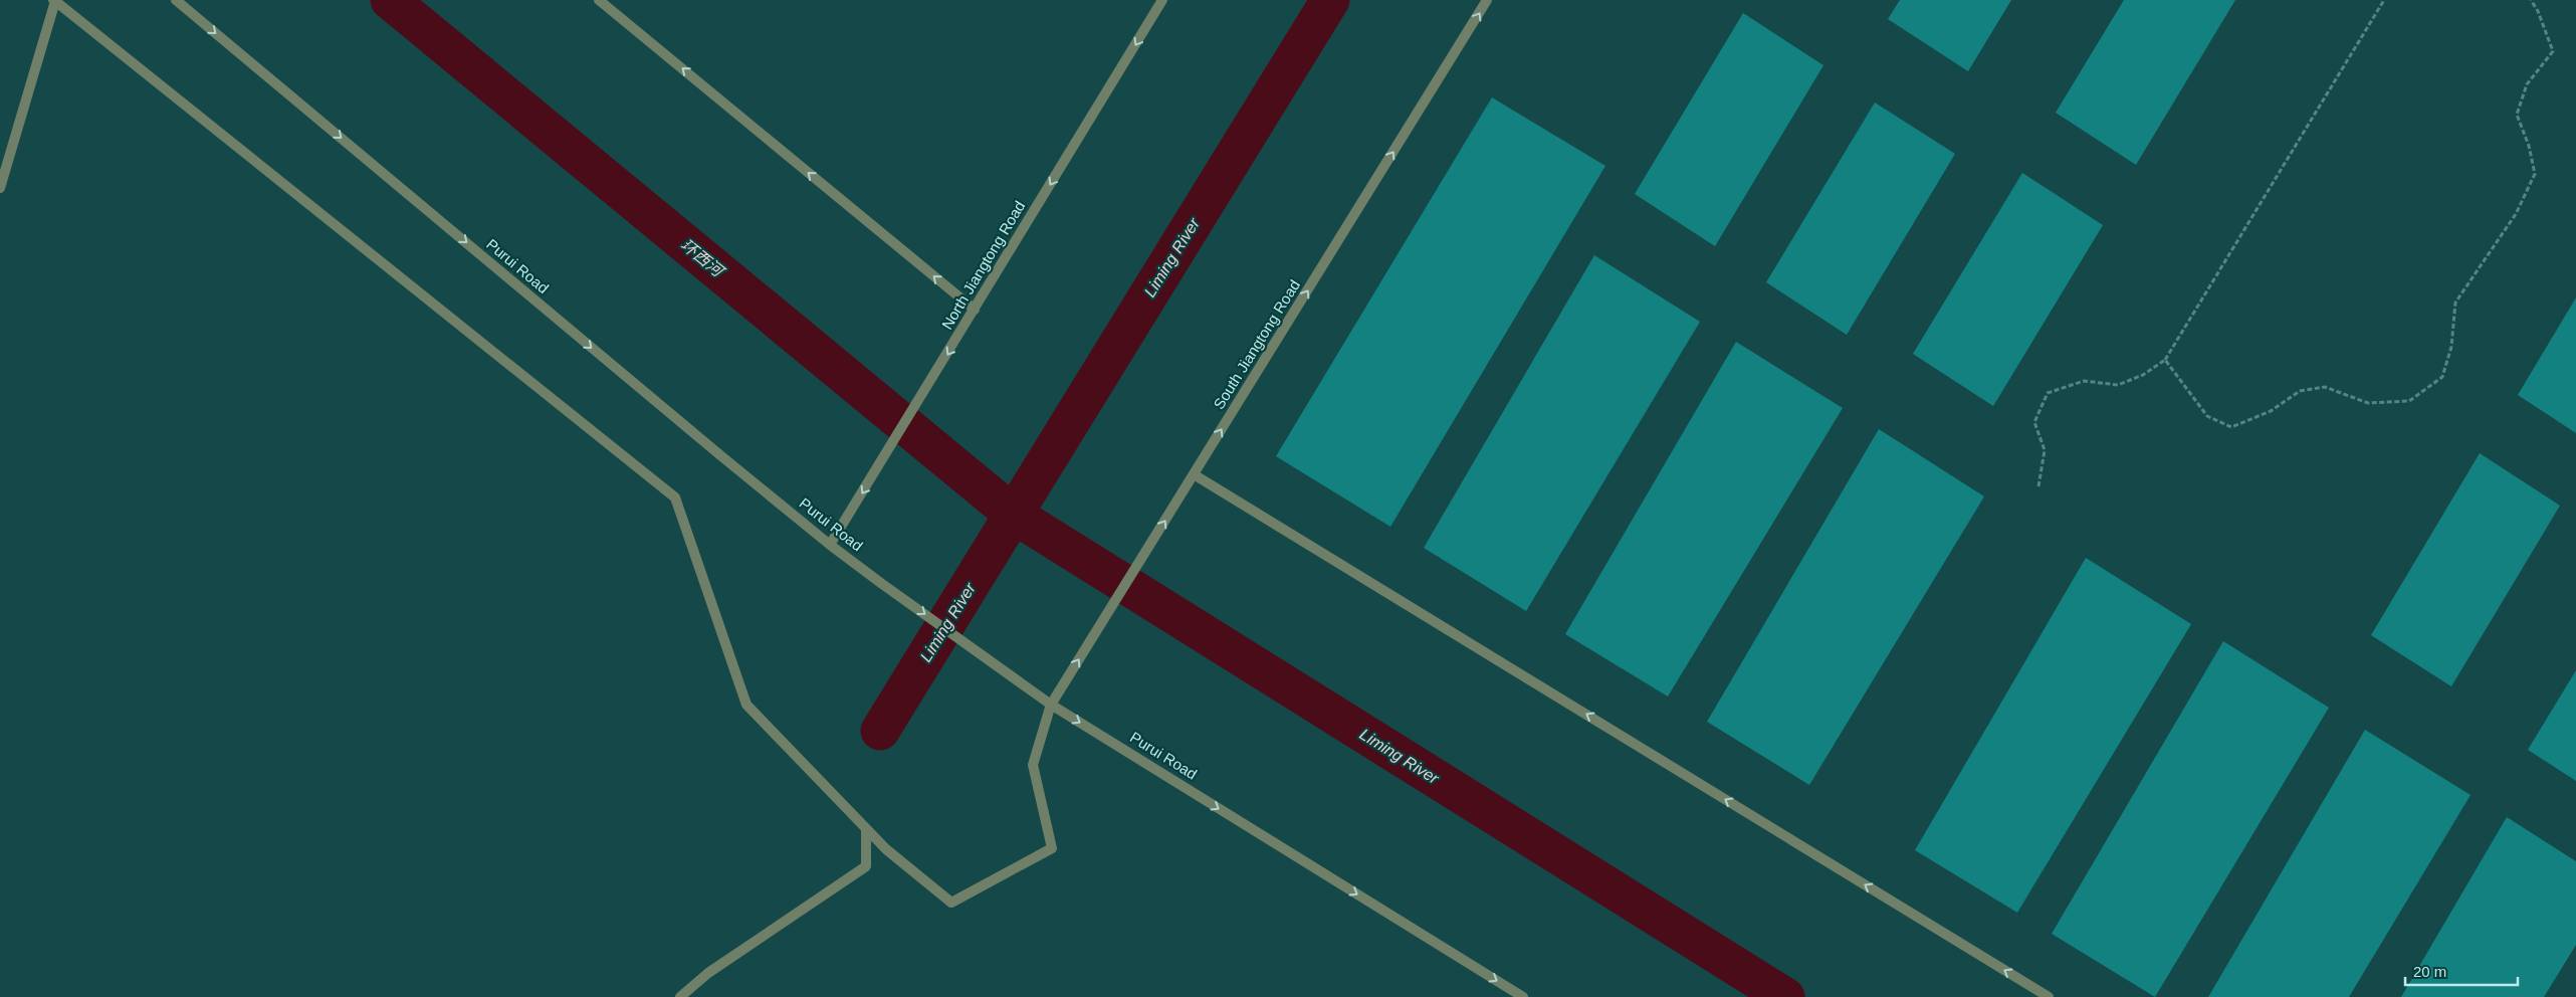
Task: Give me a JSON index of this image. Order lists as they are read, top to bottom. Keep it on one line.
{"streets":{"street":["North Jiangtong Road","Purui Road","South Jiangtong Road"]},"crossings":[["North Jiangtong Road","Purui Road"],["Purui Road","South Jiangtong Road"]],"one_way":["North Jiangtong Road","South Jiangtong Road"],"water":["环西河","Liming River"],"scale_bar":"20 m"}
